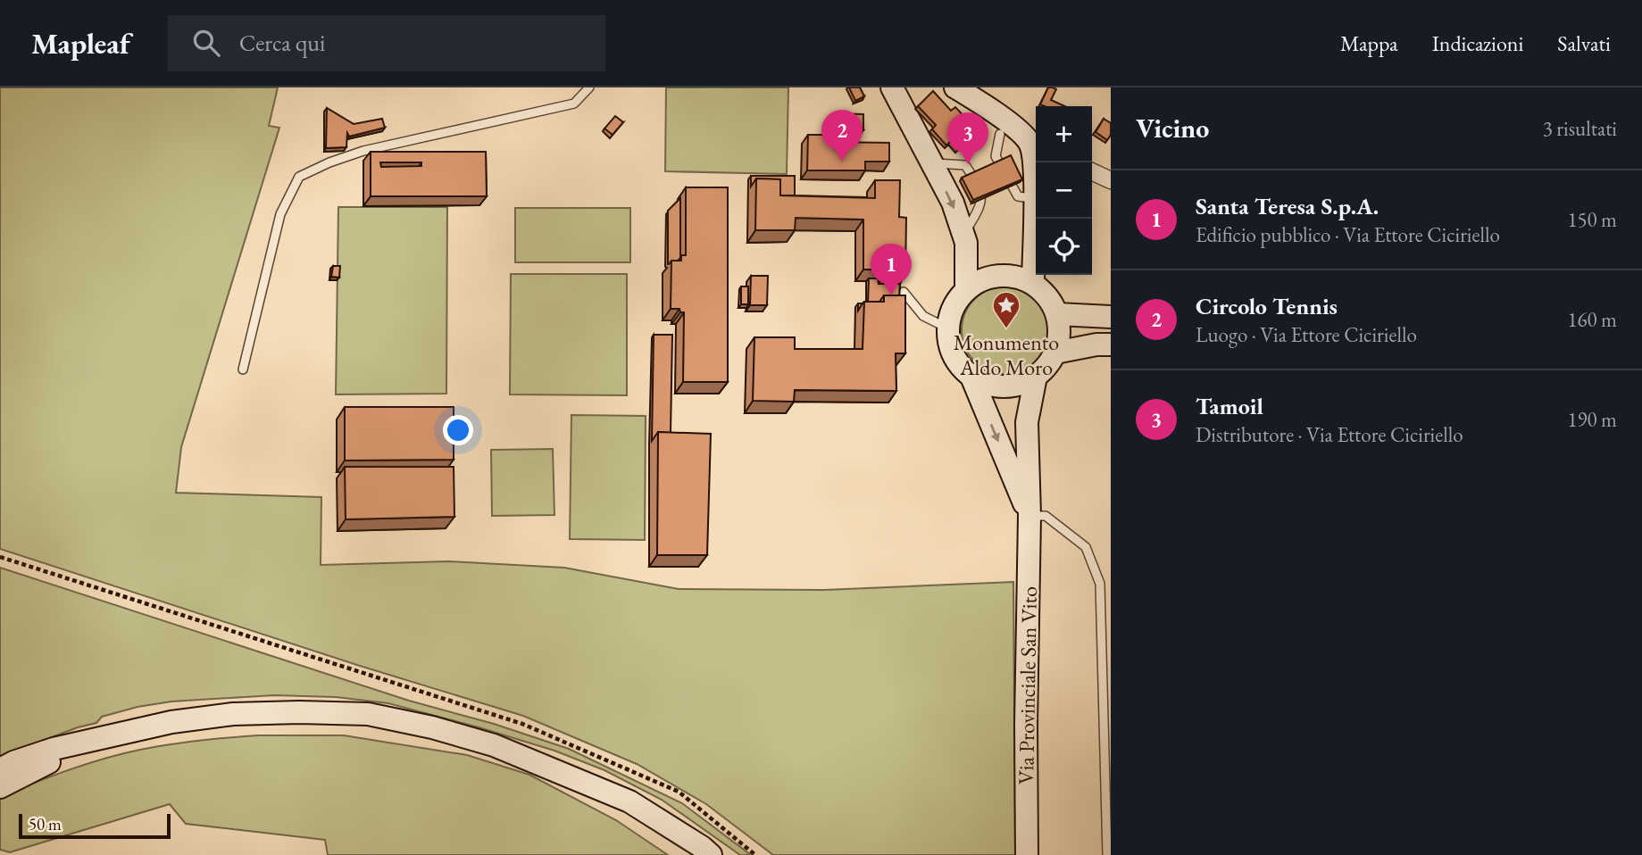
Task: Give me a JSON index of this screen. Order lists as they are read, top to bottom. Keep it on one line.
{"streets":{"street":["Via Provinciale San Vito"]},"places":{"place":["Monumento Aldo Moro"]},"scale_bar":"50 m","page":{"header":"Mapleaf","search":"Cerca qui","nav":["Mappa","Indicazioni","Salvati"],"heading":["Vicino","3 risultati"],"map_buttons":["+","−"],"pins":["2","3","1"],"list":[{"mark":"1","name":"Santa Teresa S.p.A.","note":"Edificio pubblico · Via Ettore Ciciriello","value":"150 m"},{"mark":"2","name":"Circolo Tennis","note":"Luogo · Via Ettore Ciciriello","value":"160 m"},{"mark":"3","name":"Tamoil","note":"Distributore · Via Ettore Ciciriello","value":"190 m"}],"scale":"50 m"}}
